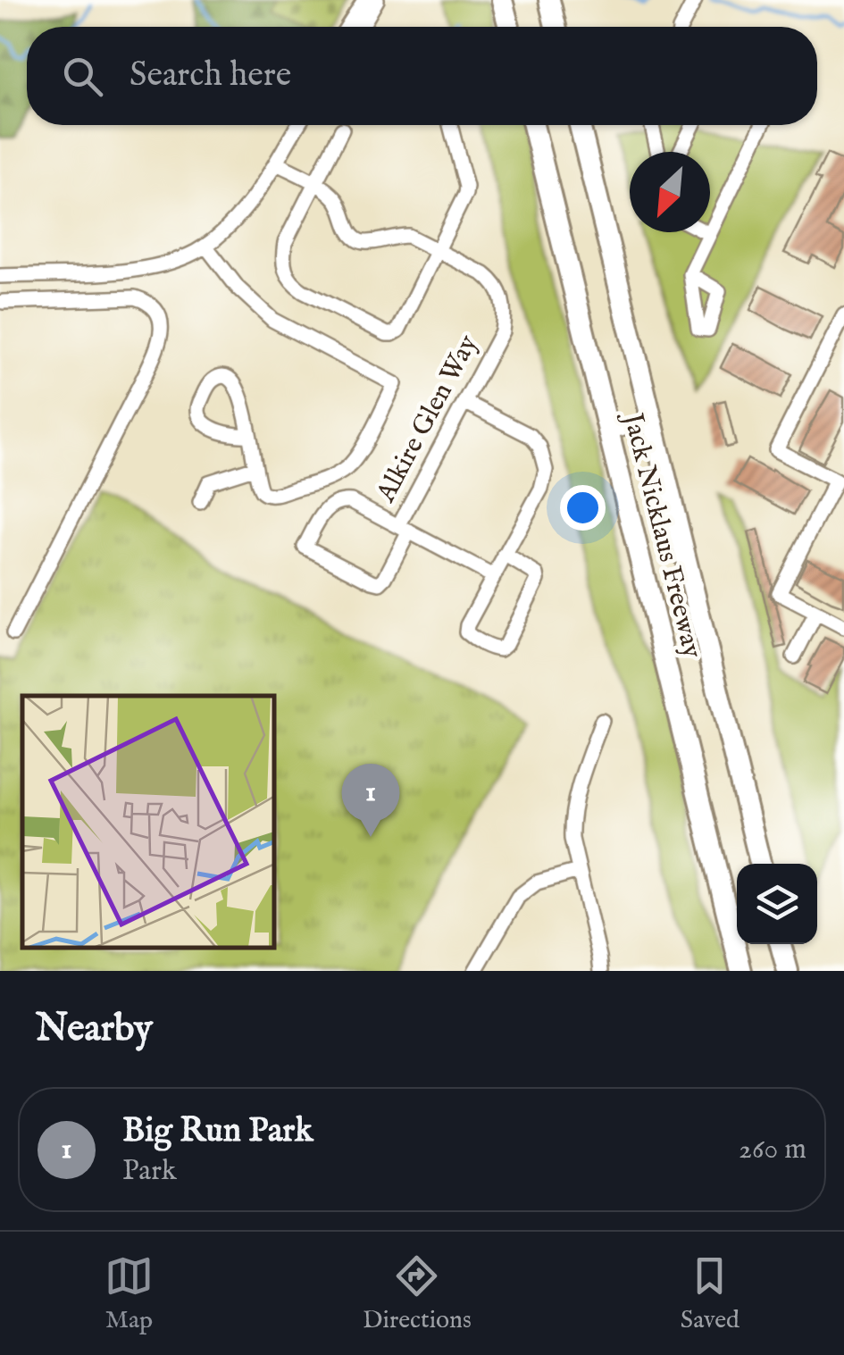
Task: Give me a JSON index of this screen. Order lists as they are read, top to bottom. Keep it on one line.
{"streets":{"highway":["Jack Nicklaus Freeway"],"street":["Alkire Glen Way"]},"north":"bottom left","page":{"search":"Search here","pins":"1","heading":"Nearby","list":[{"mark":"1","name":"Big Run Park","note":"Park","value":"260 m"}],"nav":["Map","Directions","Saved"]}}
